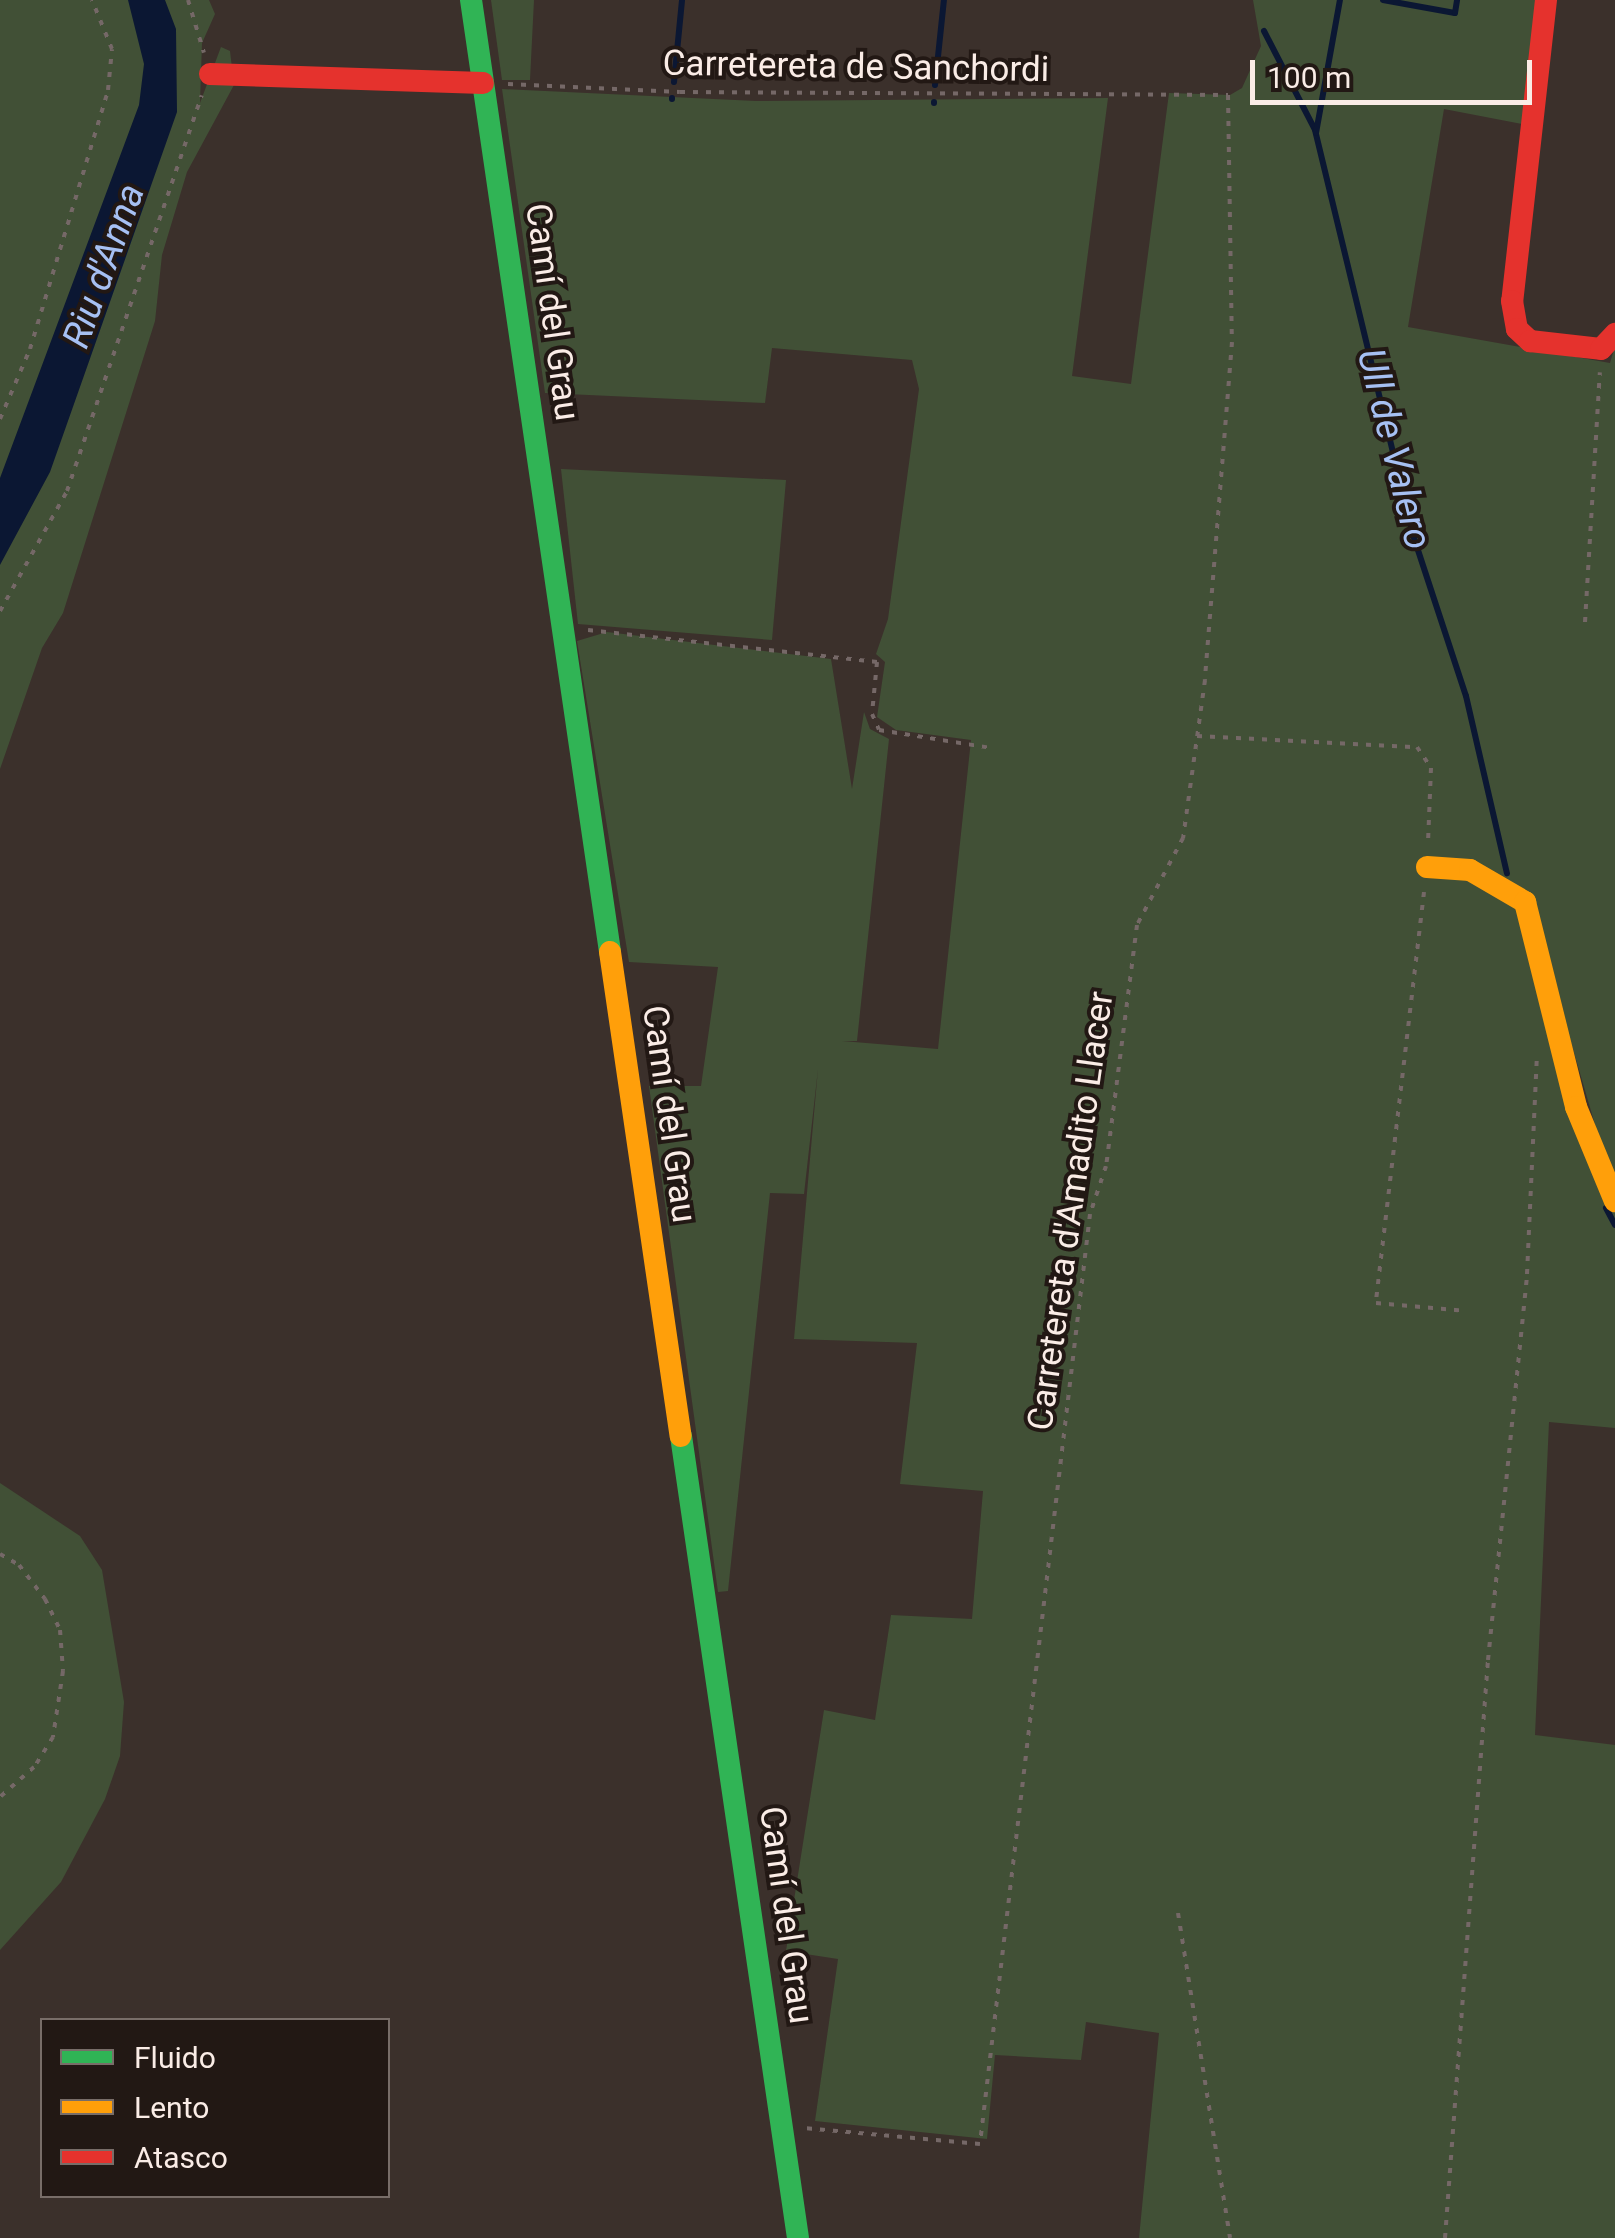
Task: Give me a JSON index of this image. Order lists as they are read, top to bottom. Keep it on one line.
{"streets":{"street":["Camí del Grau"],"path":["Carretereta de Sanchordi","Carretereta d'Amadito Llacer"]},"crossings":[["Carretereta de Sanchordi","Camí del Grau"],["Carretereta de Sanchordi","Carretereta d'Amadito Llacer"],["Camí del Grau","Carretereta d'Amadito Llacer"]],"water":["Riu d'Anna","Ull de Valero"],"legend":["Fluido","Lento","Atasco"],"scale_bar":"100 m"}
